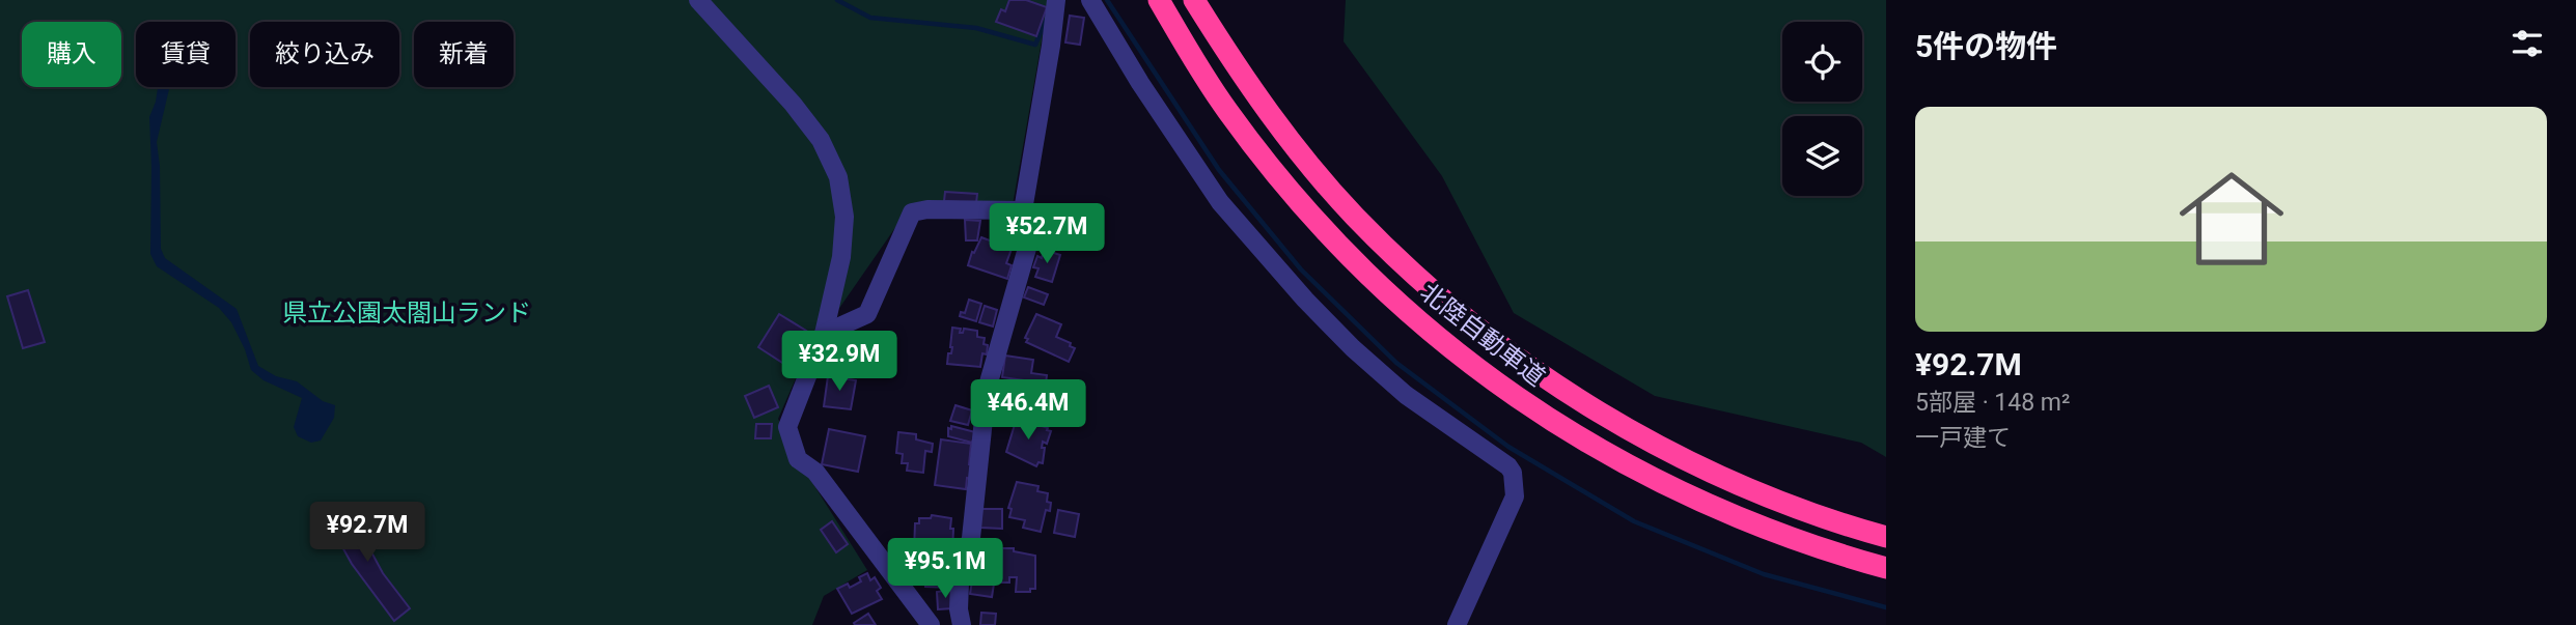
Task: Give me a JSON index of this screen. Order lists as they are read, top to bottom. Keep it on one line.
{"streets":{"highway":["北陸自動車道"]},"parks":["県立公園太閤山ランド"],"page":{"heading":"5件の物件","chip":["購入","賃貸","絞り込み","新着"],"list":[{"name":"¥92.7M","note":"5部屋 · 148 m² · 一戸建て"}],"price":["¥52.7M","¥32.9M","¥46.4M","¥92.7M","¥95.1M"]}}
